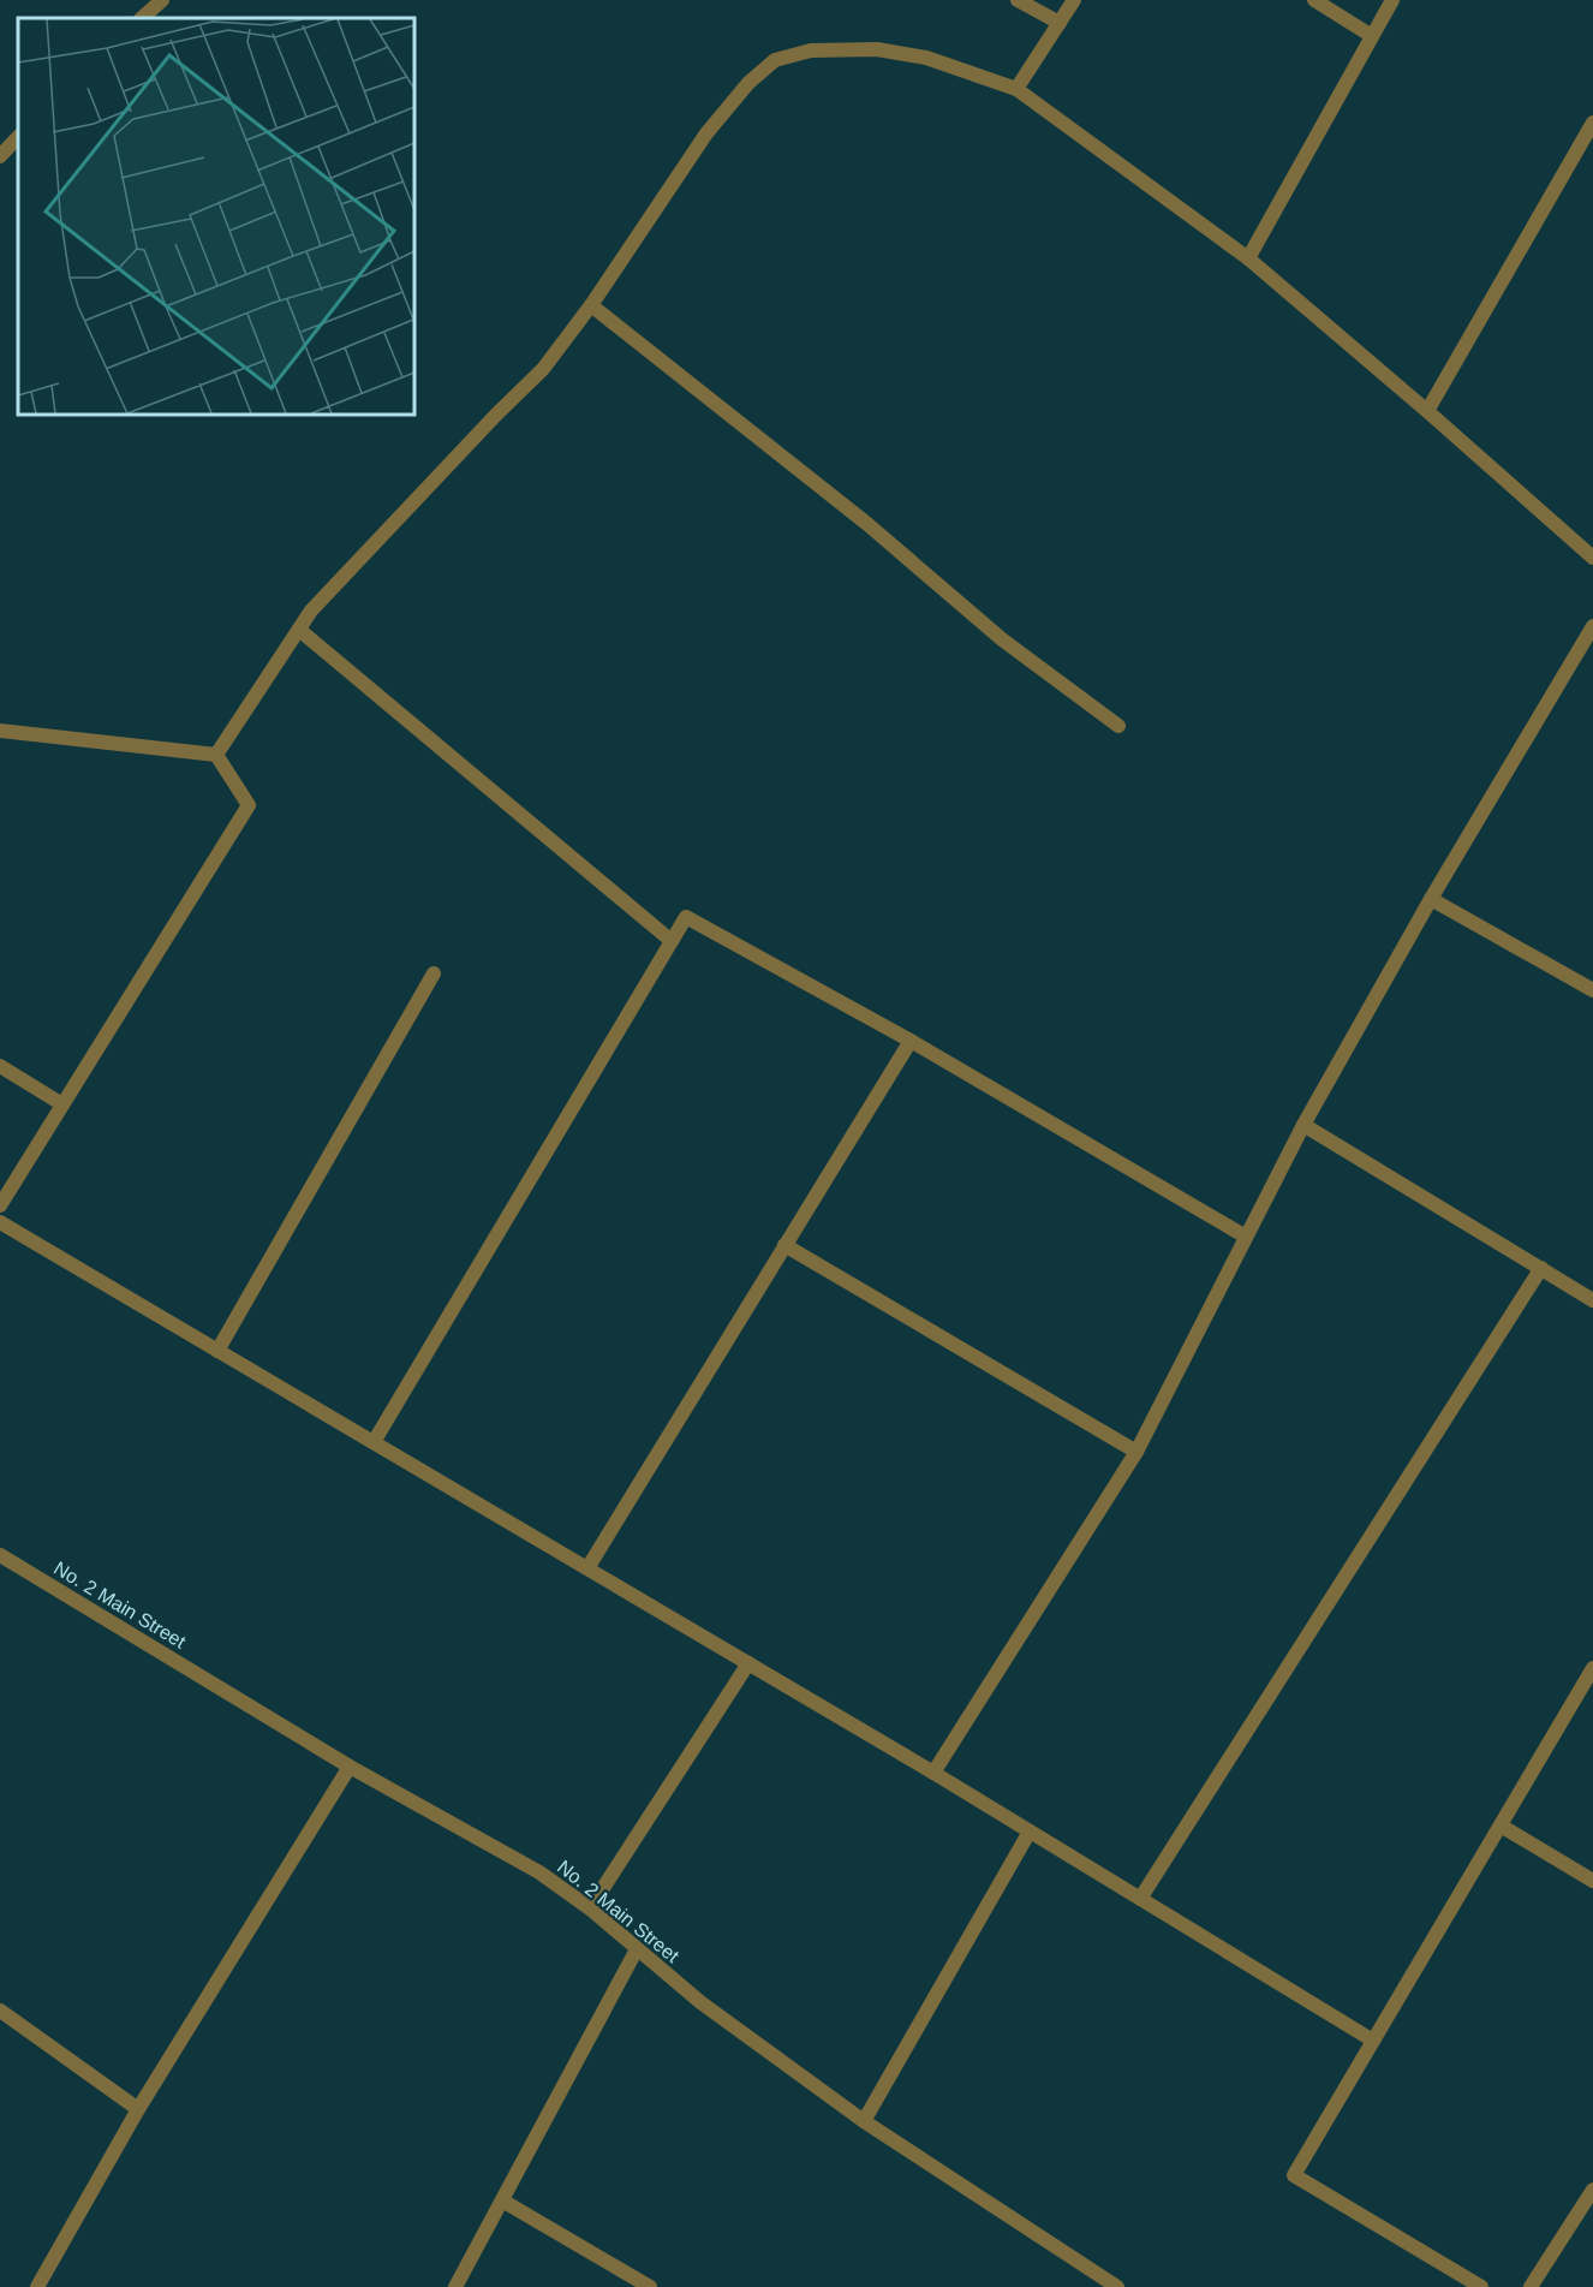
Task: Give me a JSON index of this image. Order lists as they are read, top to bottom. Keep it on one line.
{"streets":{"street":["No. 2 Main Street"]}}
